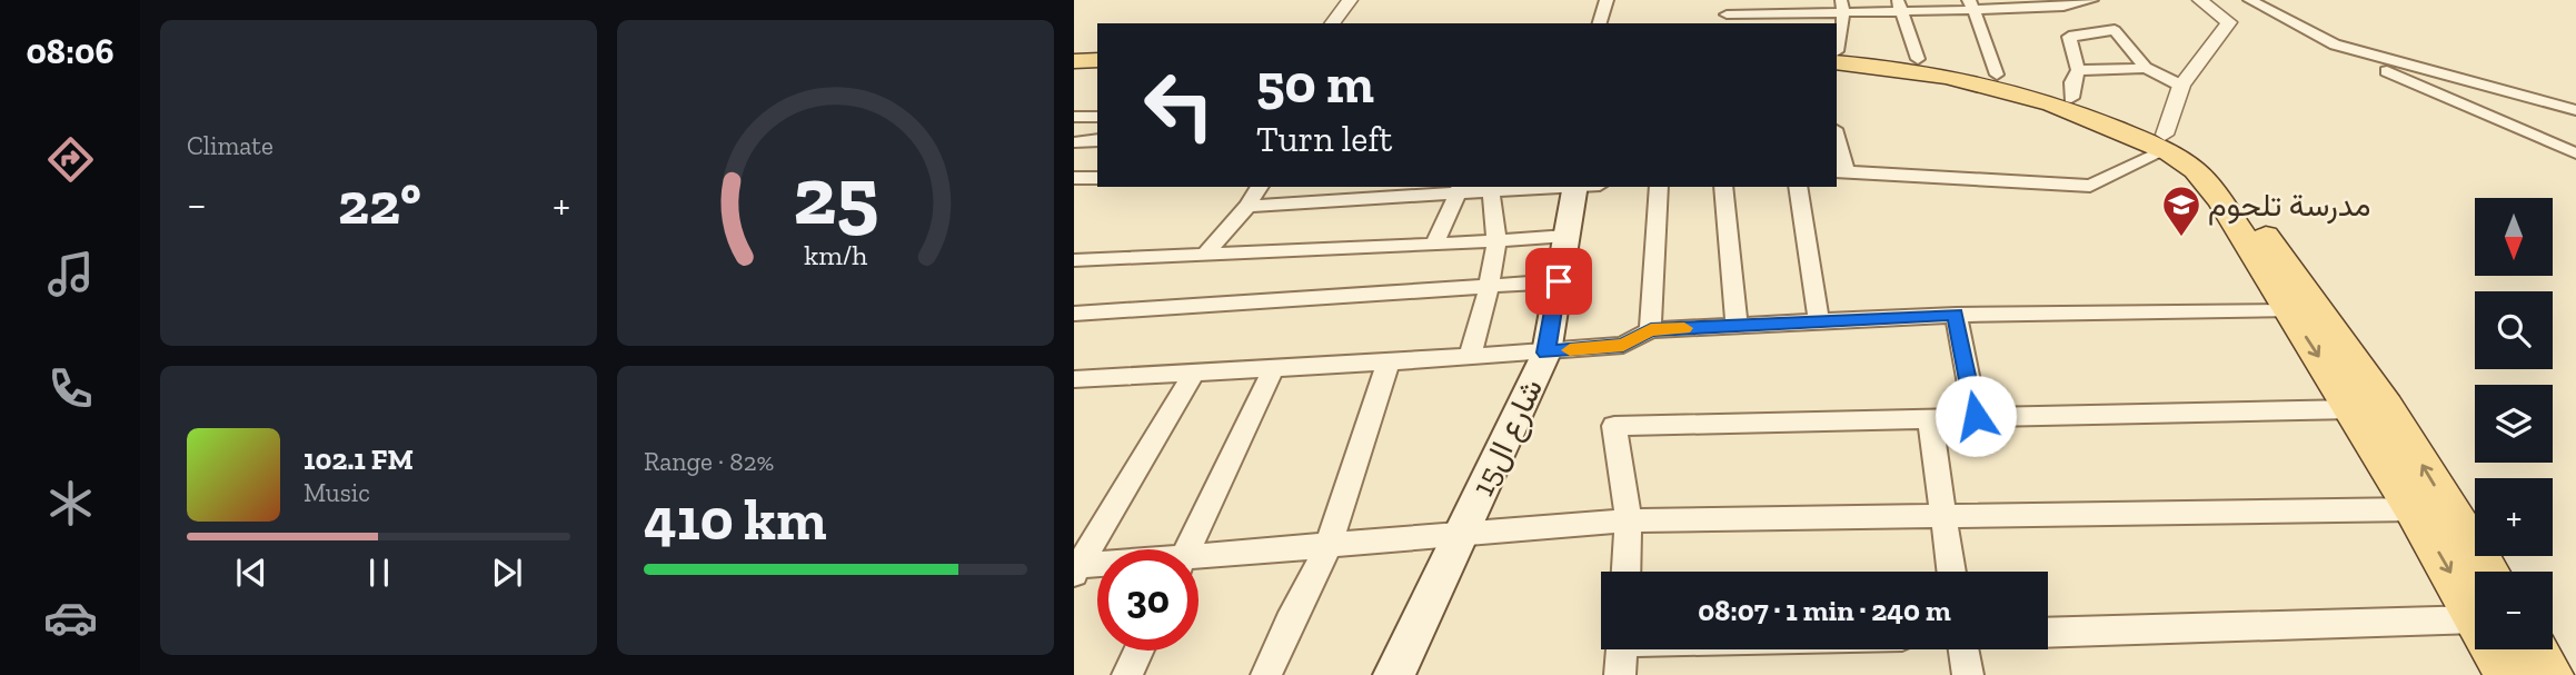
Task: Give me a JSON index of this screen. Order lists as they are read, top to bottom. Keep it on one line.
{"streets":{"main road":["شارع ال15"]},"places":{"school or university":["مدرسة تلحوم"]},"north":"bottom","page":{"tabs":"08:06","tile":["Climate",["Range · 82%","410 km"]],"turn":["50 m","Turn left"],"heat":["−","22°","+"],"map_buttons":["+","−"],"song":["102.1 FM","Music"],"limit":"30","trip":"08:07 · 1 min · 240 m","gauge":["25","km/h"]}}
